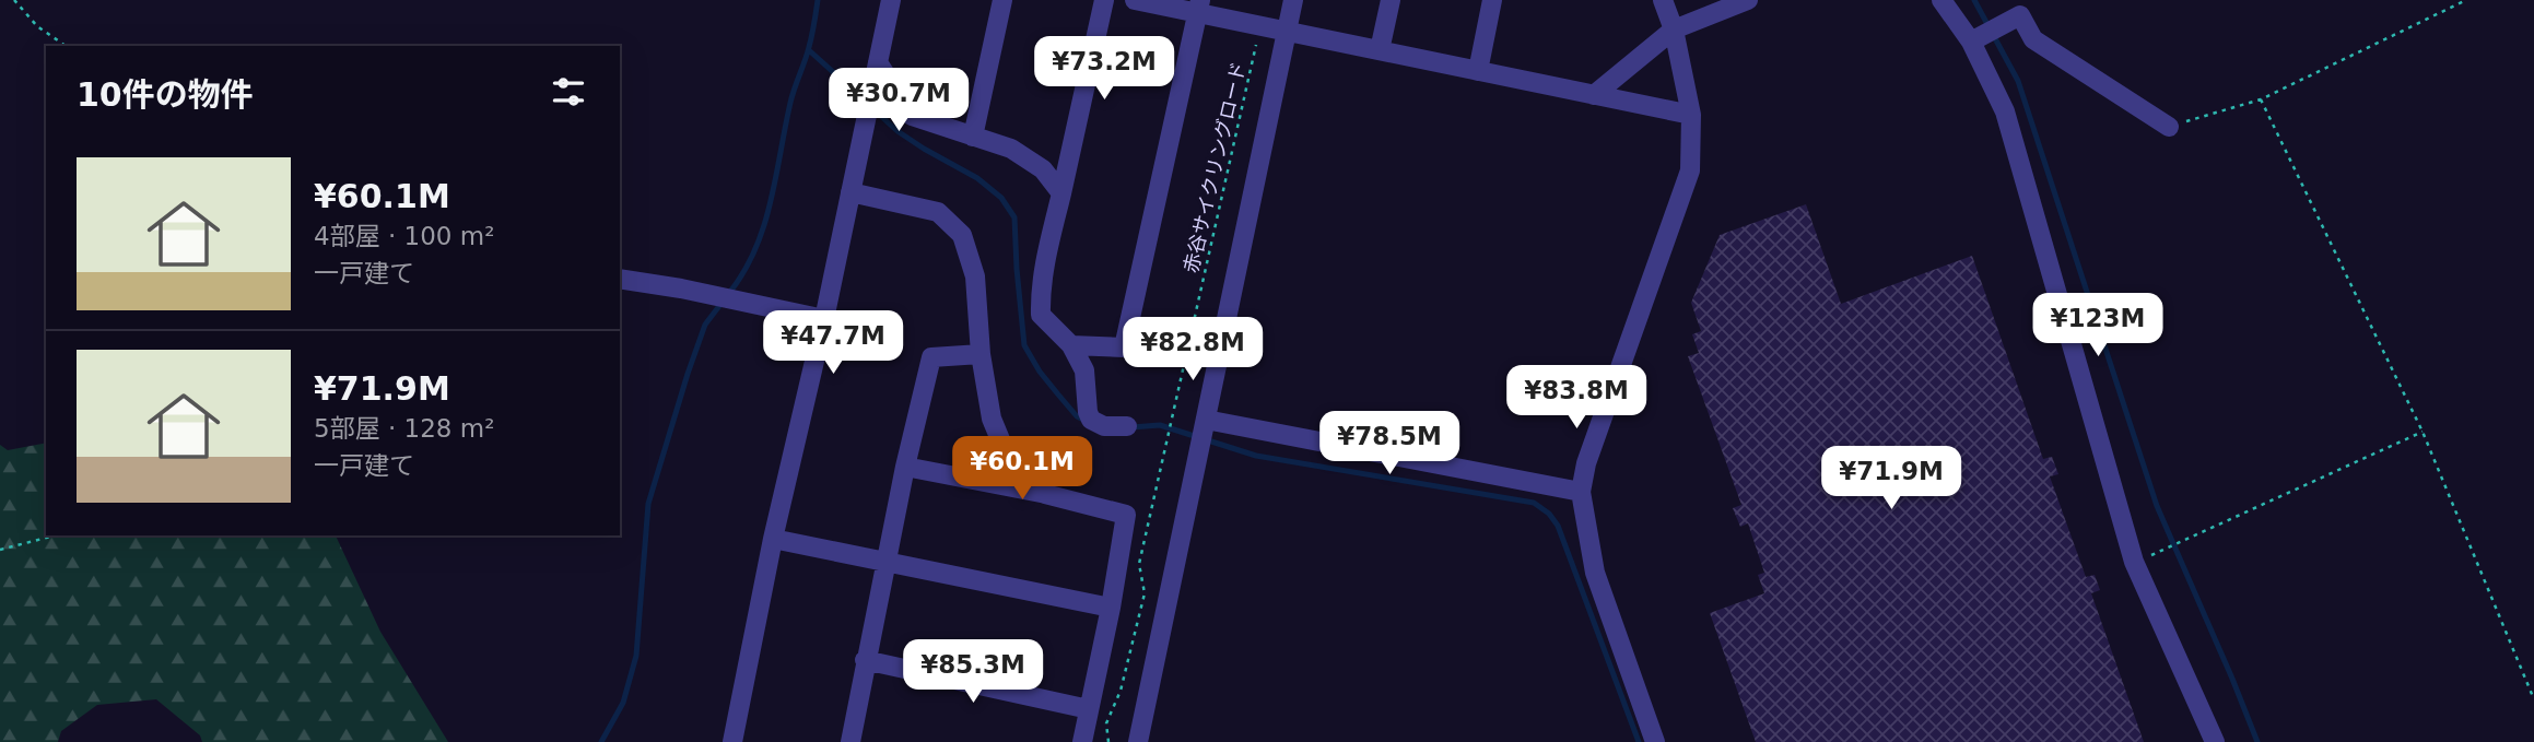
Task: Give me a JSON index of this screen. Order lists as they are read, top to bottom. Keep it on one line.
{"streets":{"path":["赤谷サイクリングロード"]},"page":{"price":["¥73.2M","¥30.7M","¥123M","¥47.7M","¥82.8M","¥83.8M","¥78.5M","¥60.1M","¥71.9M","¥85.3M"],"heading":"10件の物件","list":[{"name":"¥60.1M","note":"4部屋 · 100 m² · 一戸建て"},{"name":"¥71.9M","note":"5部屋 · 128 m² · 一戸建て"}]}}
